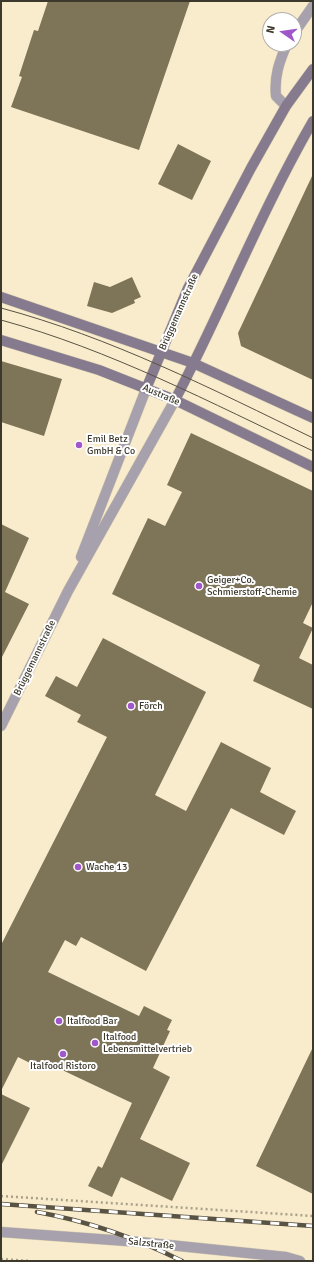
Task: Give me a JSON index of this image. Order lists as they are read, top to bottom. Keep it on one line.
{"streets":{"main road":["Brüggemannstraße","Austraße"],"street":["Salzstraße"]},"crossings":[["Brüggemannstraße","Austraße"]],"places":["Emil Betz GmbH & Co","Geiger+Co. Schmierstoff-Chemie","Förch","Wache 13","Italfood Bar","Italfood Lebensmittelvertrieb","Italfood Ristoro"],"north":"left"}
